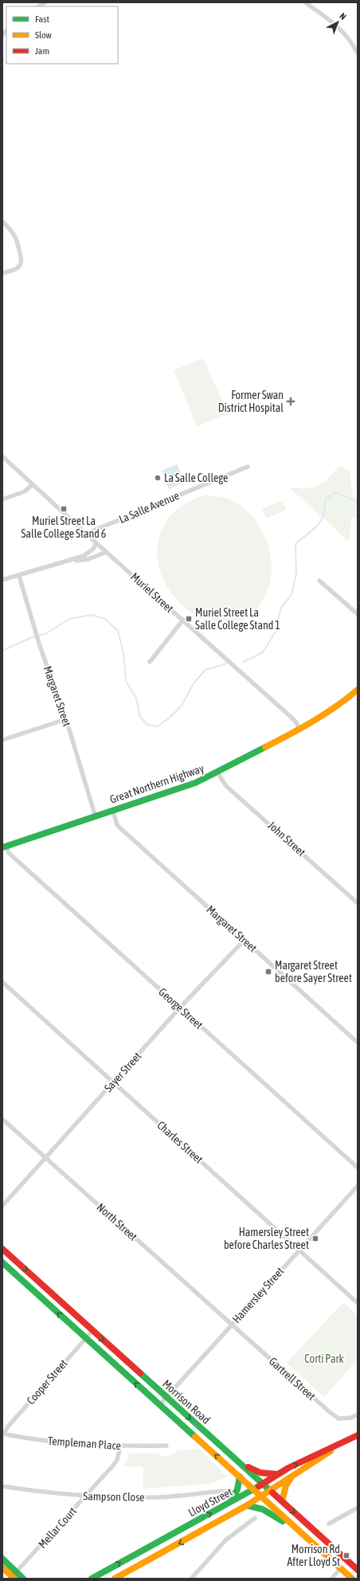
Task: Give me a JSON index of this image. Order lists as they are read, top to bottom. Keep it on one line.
{"streets":{"main road":["Great Northern Highway","Morrison Road","Lloyd Street"],"street":["La Salle Avenue","Muriel Street","Margaret Street","John Street","George Street","Sayer Street","Charles Street","North Street","Hamersley Street","Gartrell Street","Cooper Street","Templeman Place","Sampson Close","Mellar Court"]},"crossings":[["La Salle Avenue","Muriel Street"],["Muriel Street","Great Northern Highway"],["Margaret Street","Great Northern Highway"],["Margaret Street","Sayer Street"],["Great Northern Highway","John Street"],["Great Northern Highway","George Street"],["George Street","Sayer Street"],["Sayer Street","Charles Street"],["Sayer Street","North Street"],["Charles Street","Hamersley Street"],["North Street","Hamersley Street"],["North Street","Gartrell Street"],["Hamersley Street","Gartrell Street"],["Hamersley Street","Morrison Road"],["Cooper Street","Morrison Road"],["Cooper Street","Templeman Place"],["Morrison Road","Lloyd Street"],["Templeman Place","Mellar Court"],["Sampson Close","Mellar Court"]],"parks":["Corti Park"],"places":{"health":["Former Swan District Hospital"],"other":["La Salle College"],"transit":["Muriel Street La Salle College Stand 6","Muriel Street La Salle College Stand 1","Margaret Street before Sayer Street","Hamersley Street before Charles Street","Morrison Rd After Lloyd St"]},"legend":["Fast","Slow","Jam"],"north":"top right"}
